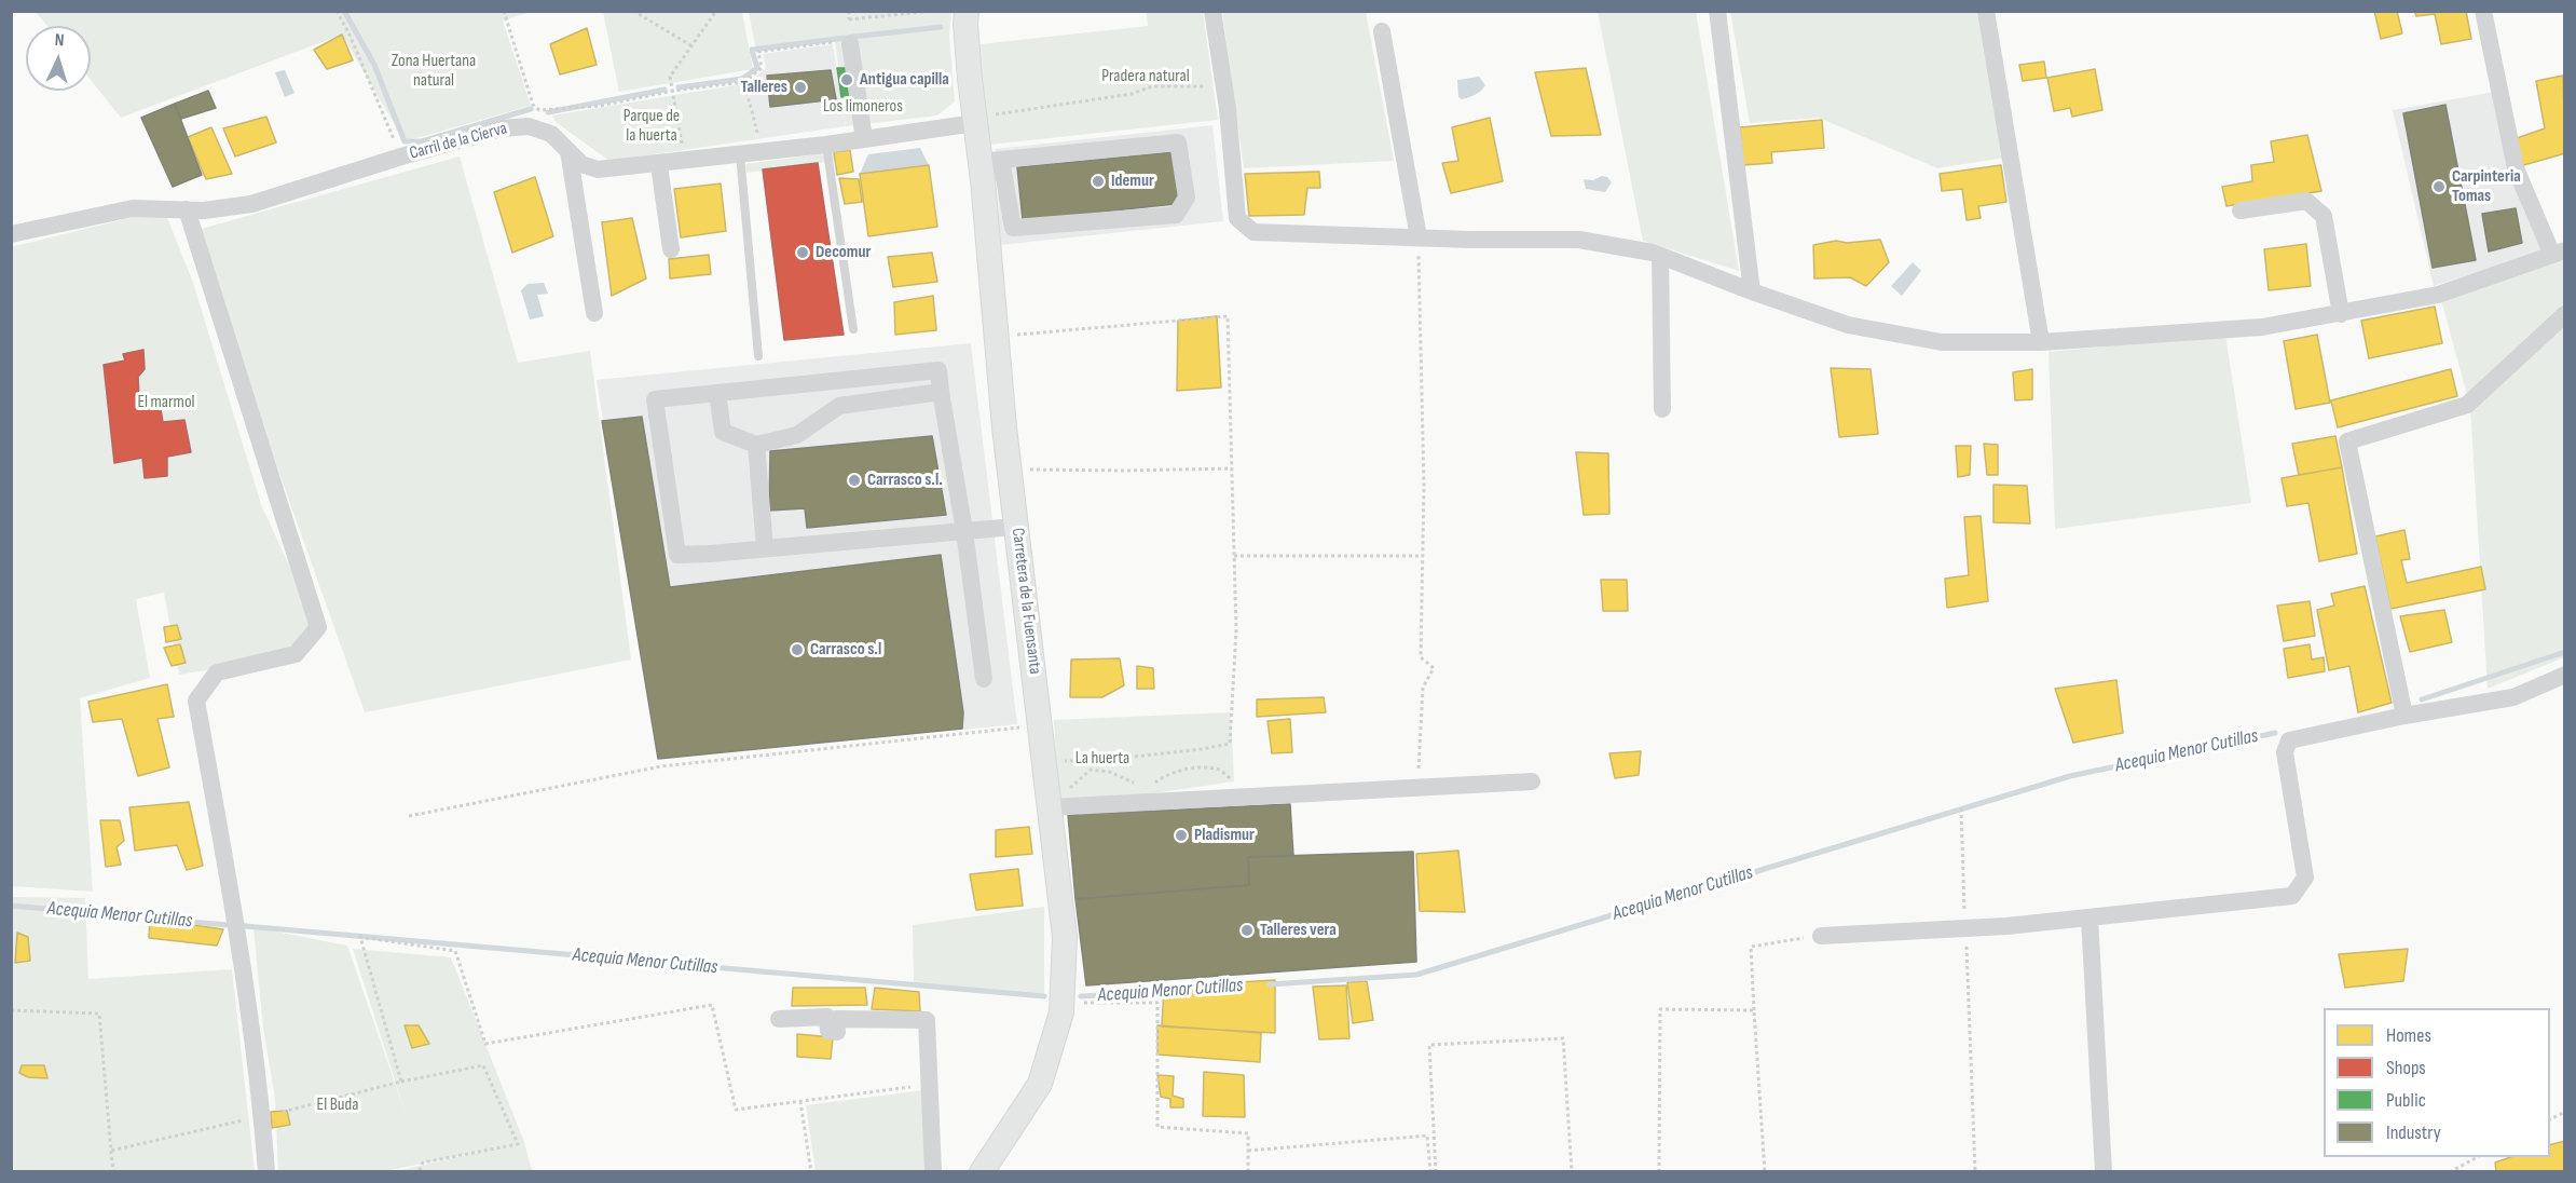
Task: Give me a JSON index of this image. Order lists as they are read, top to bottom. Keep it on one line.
{"streets":{"main road":["Carretera de la Fuensanta"],"street":["Carril de la Cierva"]},"crossings":[["Carril de la Cierva","Carretera de la Fuensanta"]],"water":["Acequia Menor Cutillas"],"parks":["Zona Huertana natural","Pradera natural","Los limoneros","Parque de la huerta","El marmol","La huerta","El Buda"],"places":["Antigua capilla","Talleres","Idemur","Carpinteria Tomas","Decomur","Carrasco s.l.","Carrasco s.l","Pladismur","Talleres vera"],"legend":["Homes","Shops","Public","Industry"],"north":"top"}
